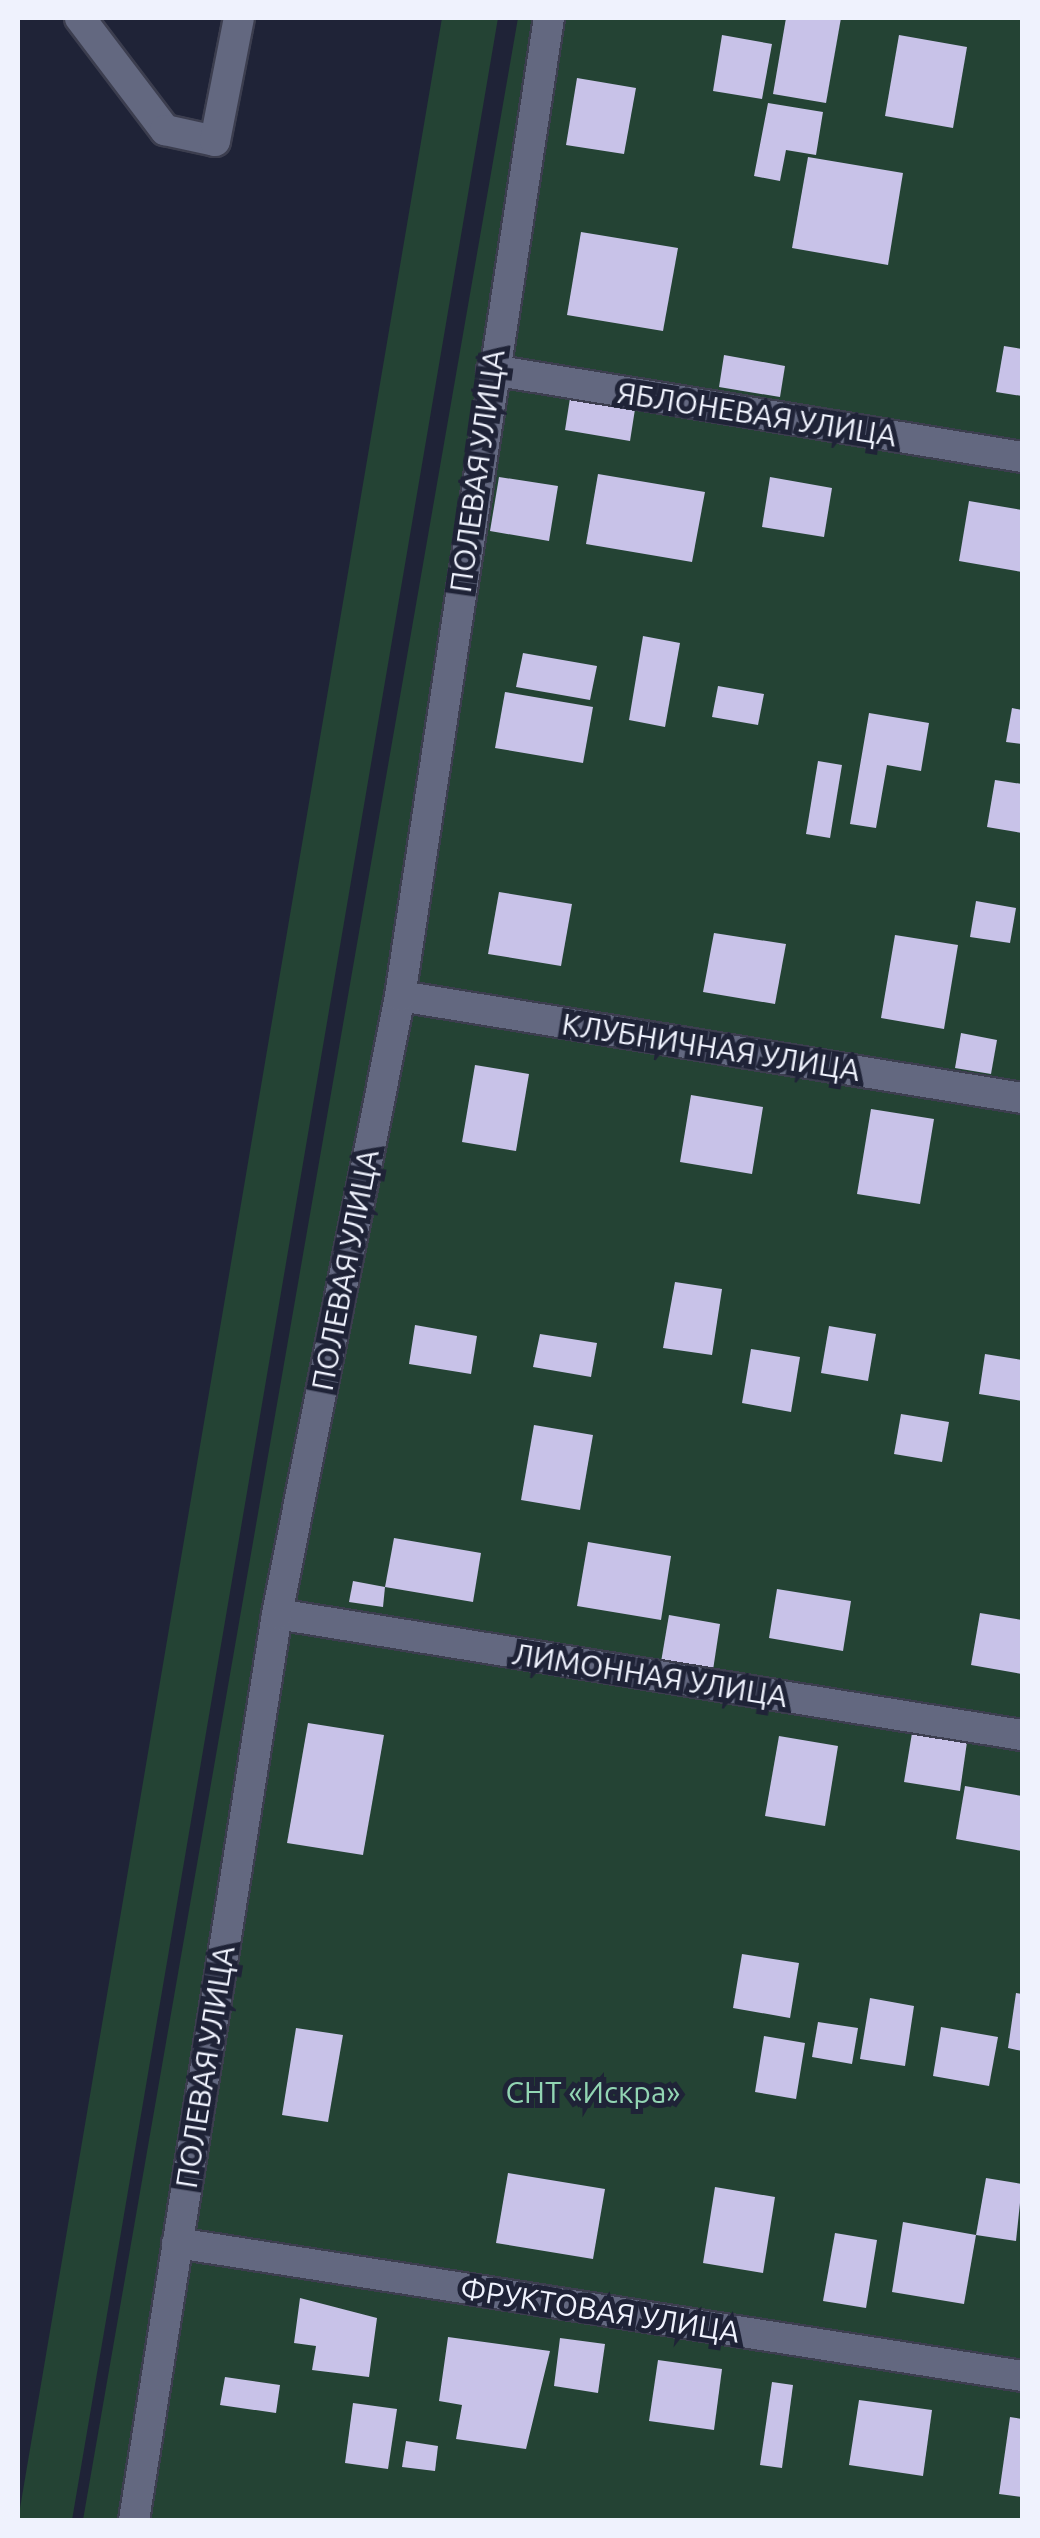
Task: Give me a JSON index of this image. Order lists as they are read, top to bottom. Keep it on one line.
{"streets":{"street":["ЯБЛОНЕВАЯ УЛИЦА","ПОЛЕВАЯ УЛИЦА","КЛУБНИЧНАЯ УЛИЦА","ЛИМОННАЯ УЛИЦА","ФРУКТОВАЯ УЛИЦА"]},"crossings":[["ЯБЛОНЕВАЯ УЛИЦА","ПОЛЕВАЯ УЛИЦА"],["ПОЛЕВАЯ УЛИЦА","КЛУБНИЧНАЯ УЛИЦА"],["ПОЛЕВАЯ УЛИЦА","ЛИМОННАЯ УЛИЦА"],["ПОЛЕВАЯ УЛИЦА","ФРУКТОВАЯ УЛИЦА"]],"parks":["СНТ «Искра»"]}
